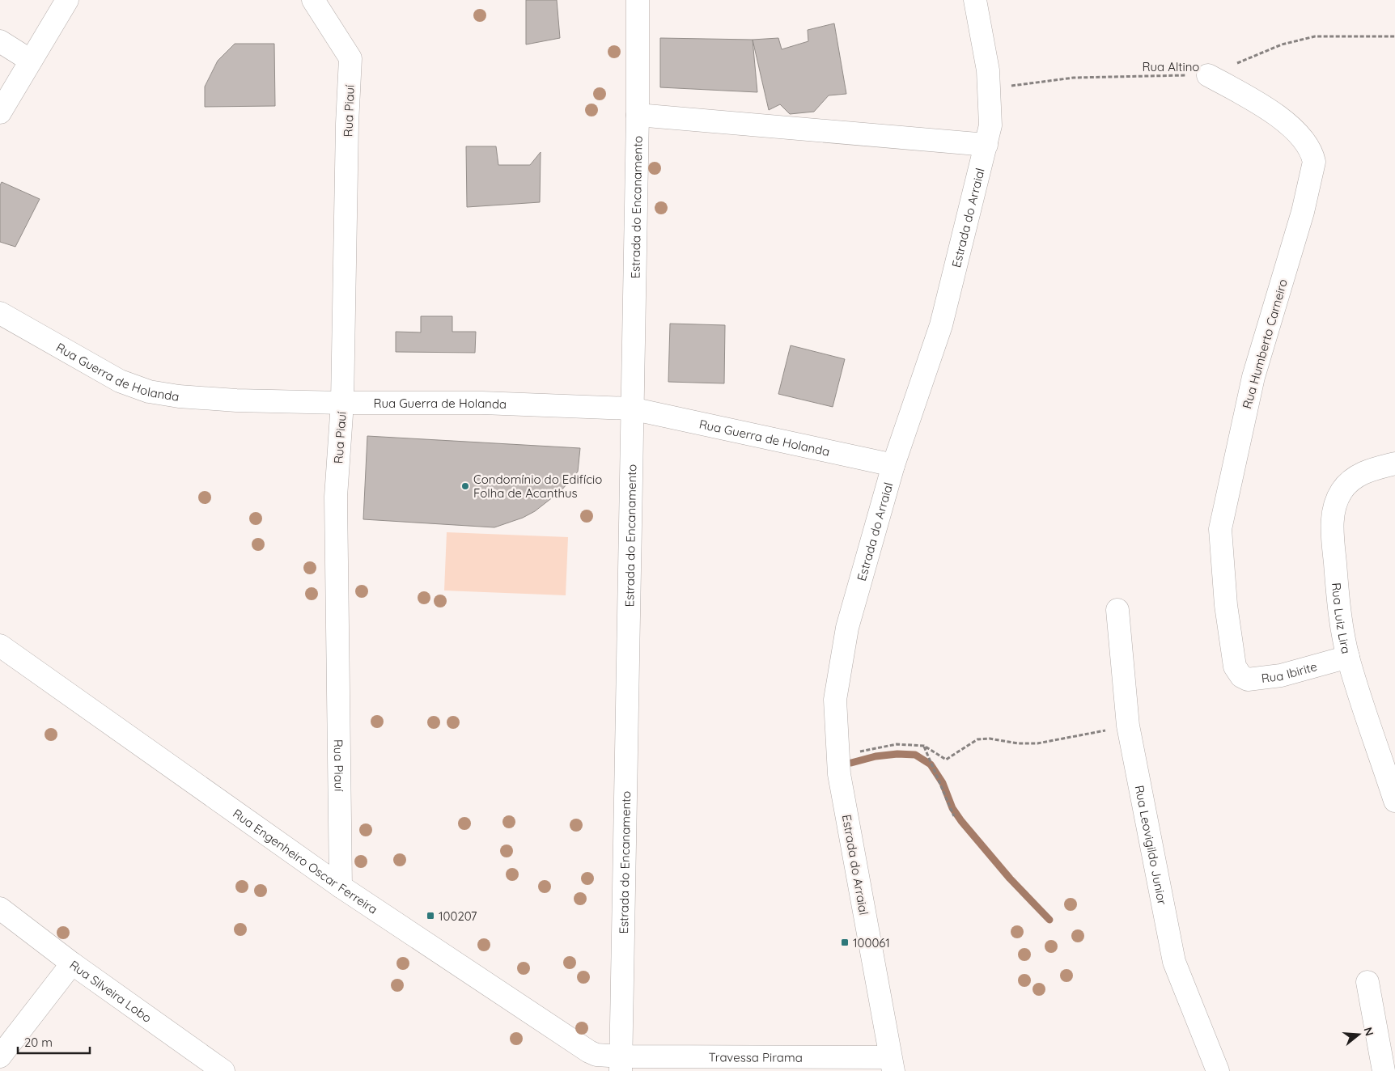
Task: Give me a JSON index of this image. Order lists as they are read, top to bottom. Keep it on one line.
{"streets":{"street":["Rua Piauí","Estrada do Encanamento","Estrada do Arraial","Rua Humberto Carneiro","Rua Guerra de Holanda","Rua Luiz Lira","Rua Ibirite","Rua Leovigildo Junior","Rua Engenheiro Oscar Ferreira","Rua Silveira Lobo","Travessa Pirama"],"path":["Rua Altino"]},"crossings":[["Rua Altino","Estrada do Arraial"],["Rua Altino","Rua Humberto Carneiro"],["Rua Piauí","Rua Guerra de Holanda"],["Rua Piauí","Rua Engenheiro Oscar Ferreira"],["Estrada do Encanamento","Rua Guerra de Holanda"],["Estrada do Encanamento","Rua Engenheiro Oscar Ferreira"],["Estrada do Encanamento","Travessa Pirama"],["Estrada do Arraial","Rua Guerra de Holanda"],["Estrada do Arraial","Travessa Pirama"],["Rua Humberto Carneiro","Rua Ibirite"],["Rua Luiz Lira","Rua Ibirite"],["Rua Engenheiro Oscar Ferreira","Travessa Pirama"]],"places":{"other":["Condomínio do Edifício Folha de Acanthus"],"transit":["100207","100061"]},"scale_bar":"20 m","north":"right"}
